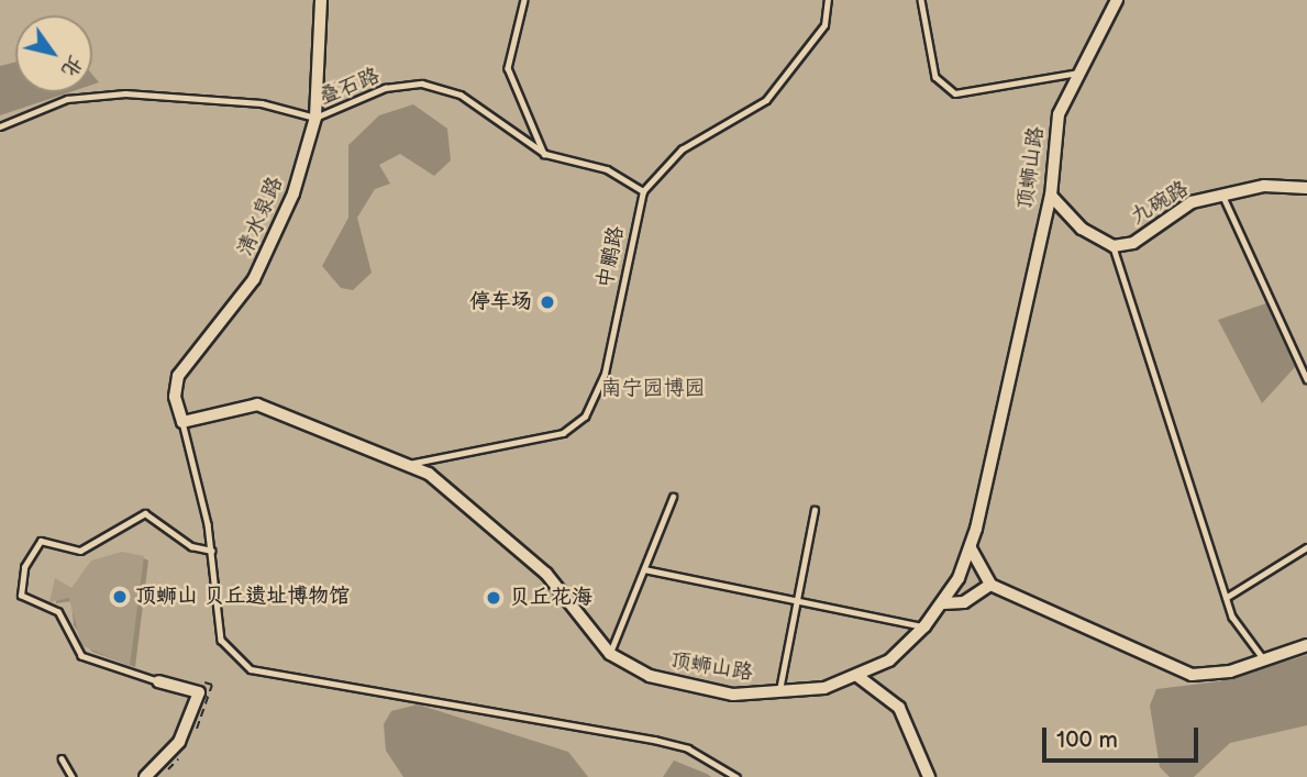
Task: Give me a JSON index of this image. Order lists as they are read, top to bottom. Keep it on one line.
{"streets":{"street":["顶蛳山路","九碗路","清水泉路"],"lane":["叠石路","中鹏路"]},"crossings":[["叠石路","清水泉路"],["叠石路","中鹏路"],["顶蛳山路","九碗路"],["顶蛳山路","清水泉路"],["顶蛳山路","中鹏路"]],"parks":["南宁园博园"],"places":["停车场","顶蛳山 贝丘遗址博物馆","贝丘花海"],"scale_bar":"100 m","north":"bottom right"}
